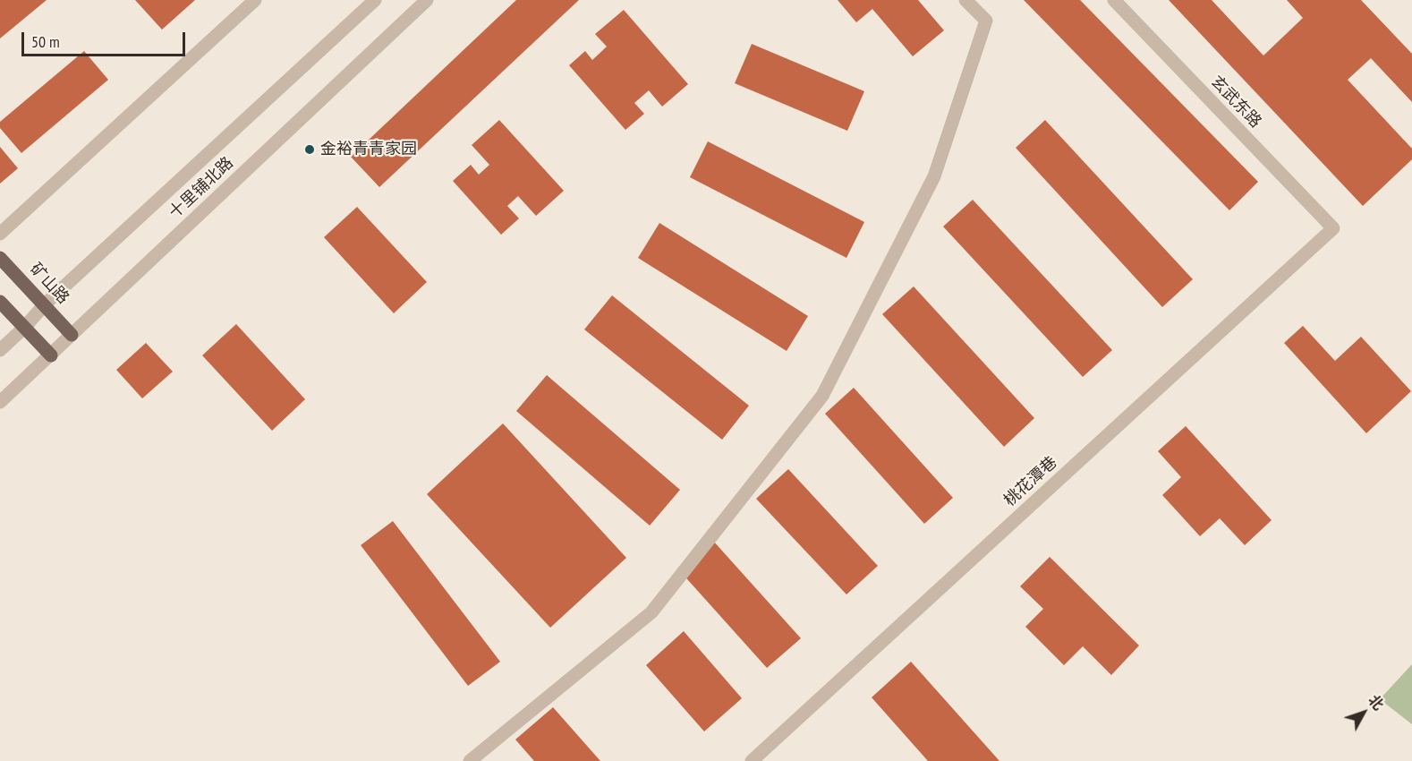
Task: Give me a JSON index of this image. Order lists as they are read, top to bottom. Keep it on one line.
{"streets":{"main road":["矿山路"],"street":["玄武东路","十里铺北路","桃花潭巷"]},"crossings":[["玄武东路","桃花潭巷"],["十里铺北路","矿山路"]],"places":["金裕青青家园"],"scale_bar":"50 m","north":"top right"}
